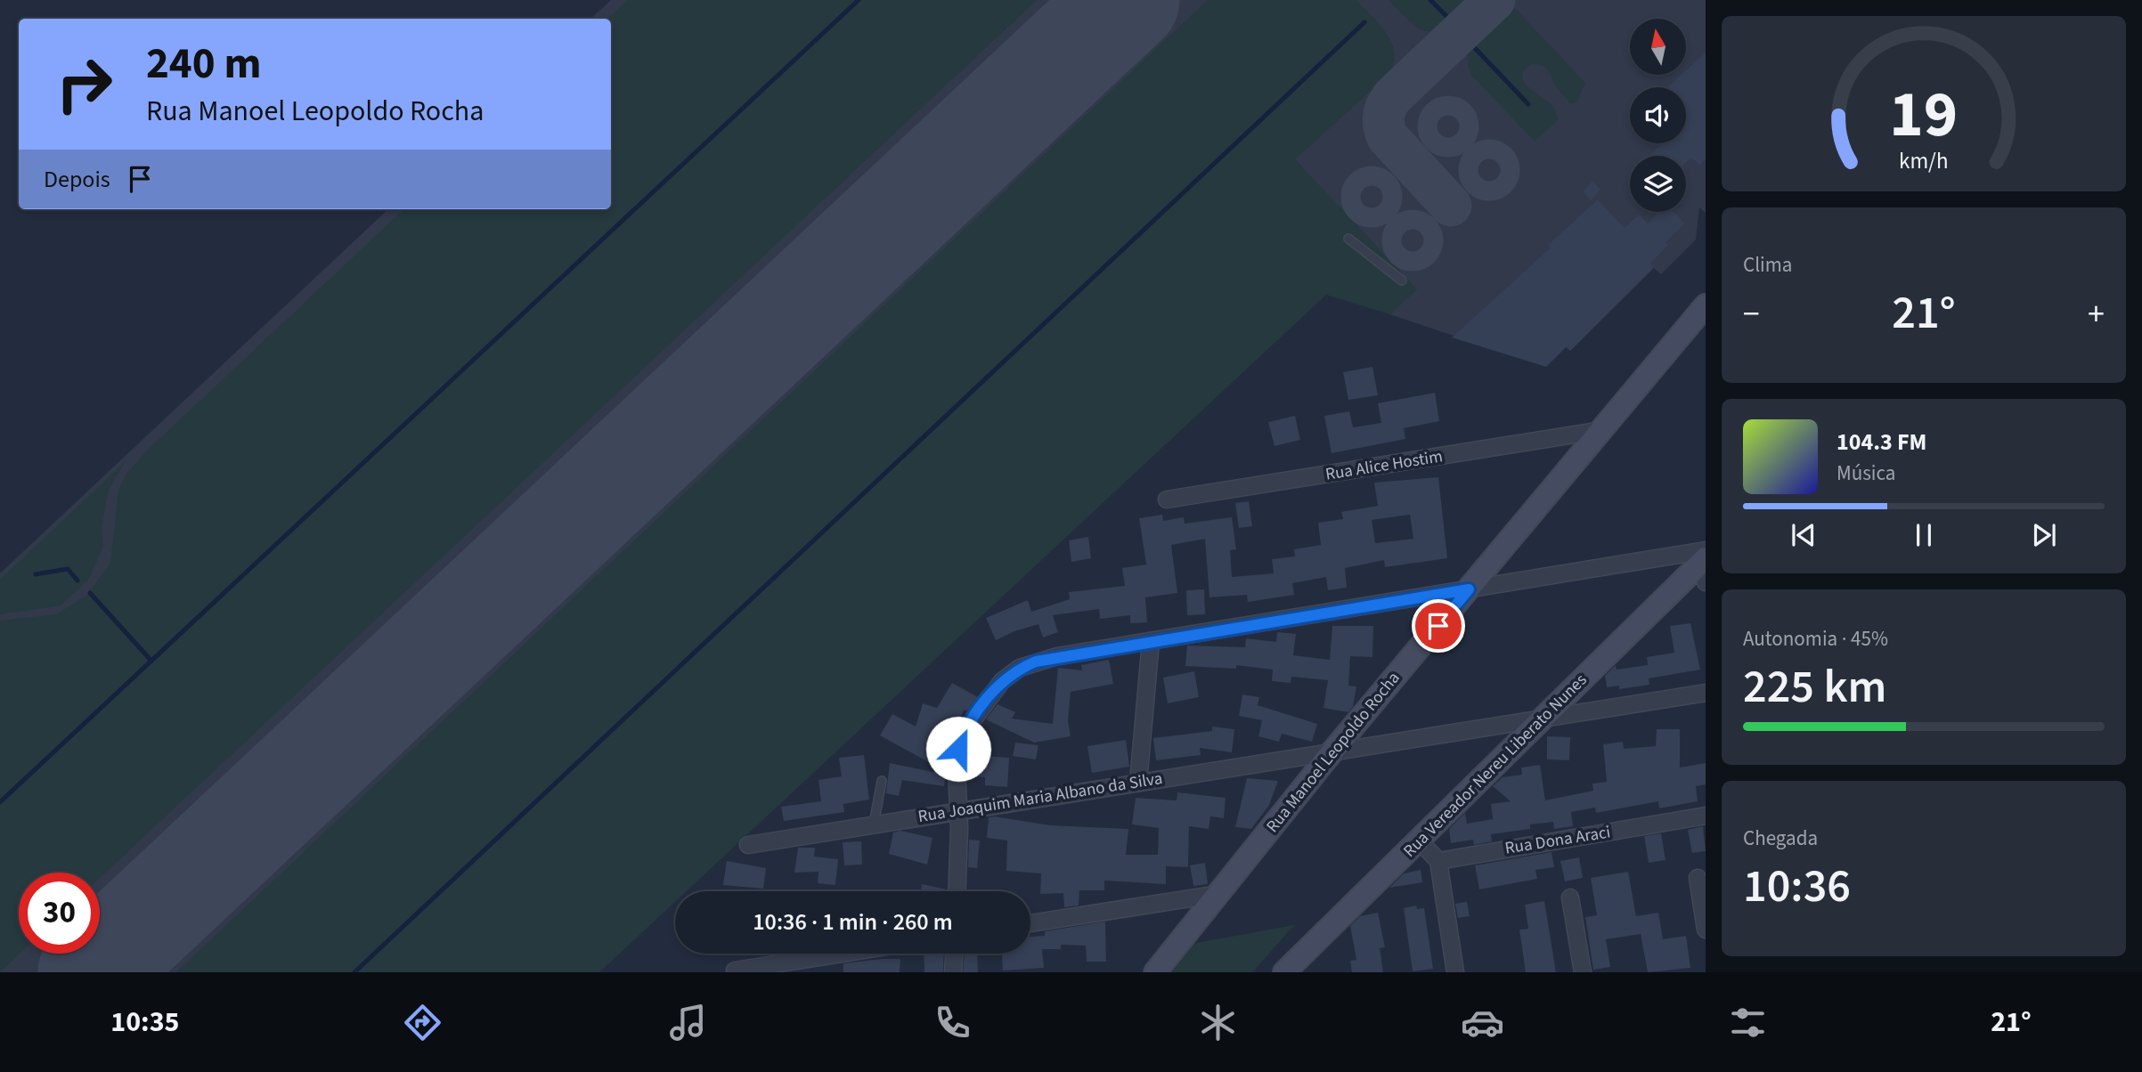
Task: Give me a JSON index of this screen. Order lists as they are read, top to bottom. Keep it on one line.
{"streets":{"main road":["Rua Manoel Leopoldo Rocha","Rua Vereador Nereu Liberato Nunes"],"street":["Rua Alice Hostim","Rua Joaquim Maria Albano da Silva","Rua Dona Araci"]},"crossings":[["Rua Alice Hostim","Rua Manoel Leopoldo Rocha"],["Rua Manoel Leopoldo Rocha","Rua Joaquim Maria Albano da Silva"],["Rua Vereador Nereu Liberato Nunes","Rua Joaquim Maria Albano da Silva"]],"north":"top","page":{"turn":["240 m","Rua Manoel Leopoldo Rocha"],"then":"Depois","tile":["Clima",["Autonomia · 45%","225 km"],["Chegada","10:36"]],"heat":["−","21°","+"],"song":["104.3 FM","Música"],"limit":"30","trip":"10:36 · 1 min · 260 m","tabs":["10:35","21°"],"gauge":["19","km/h"]}}
